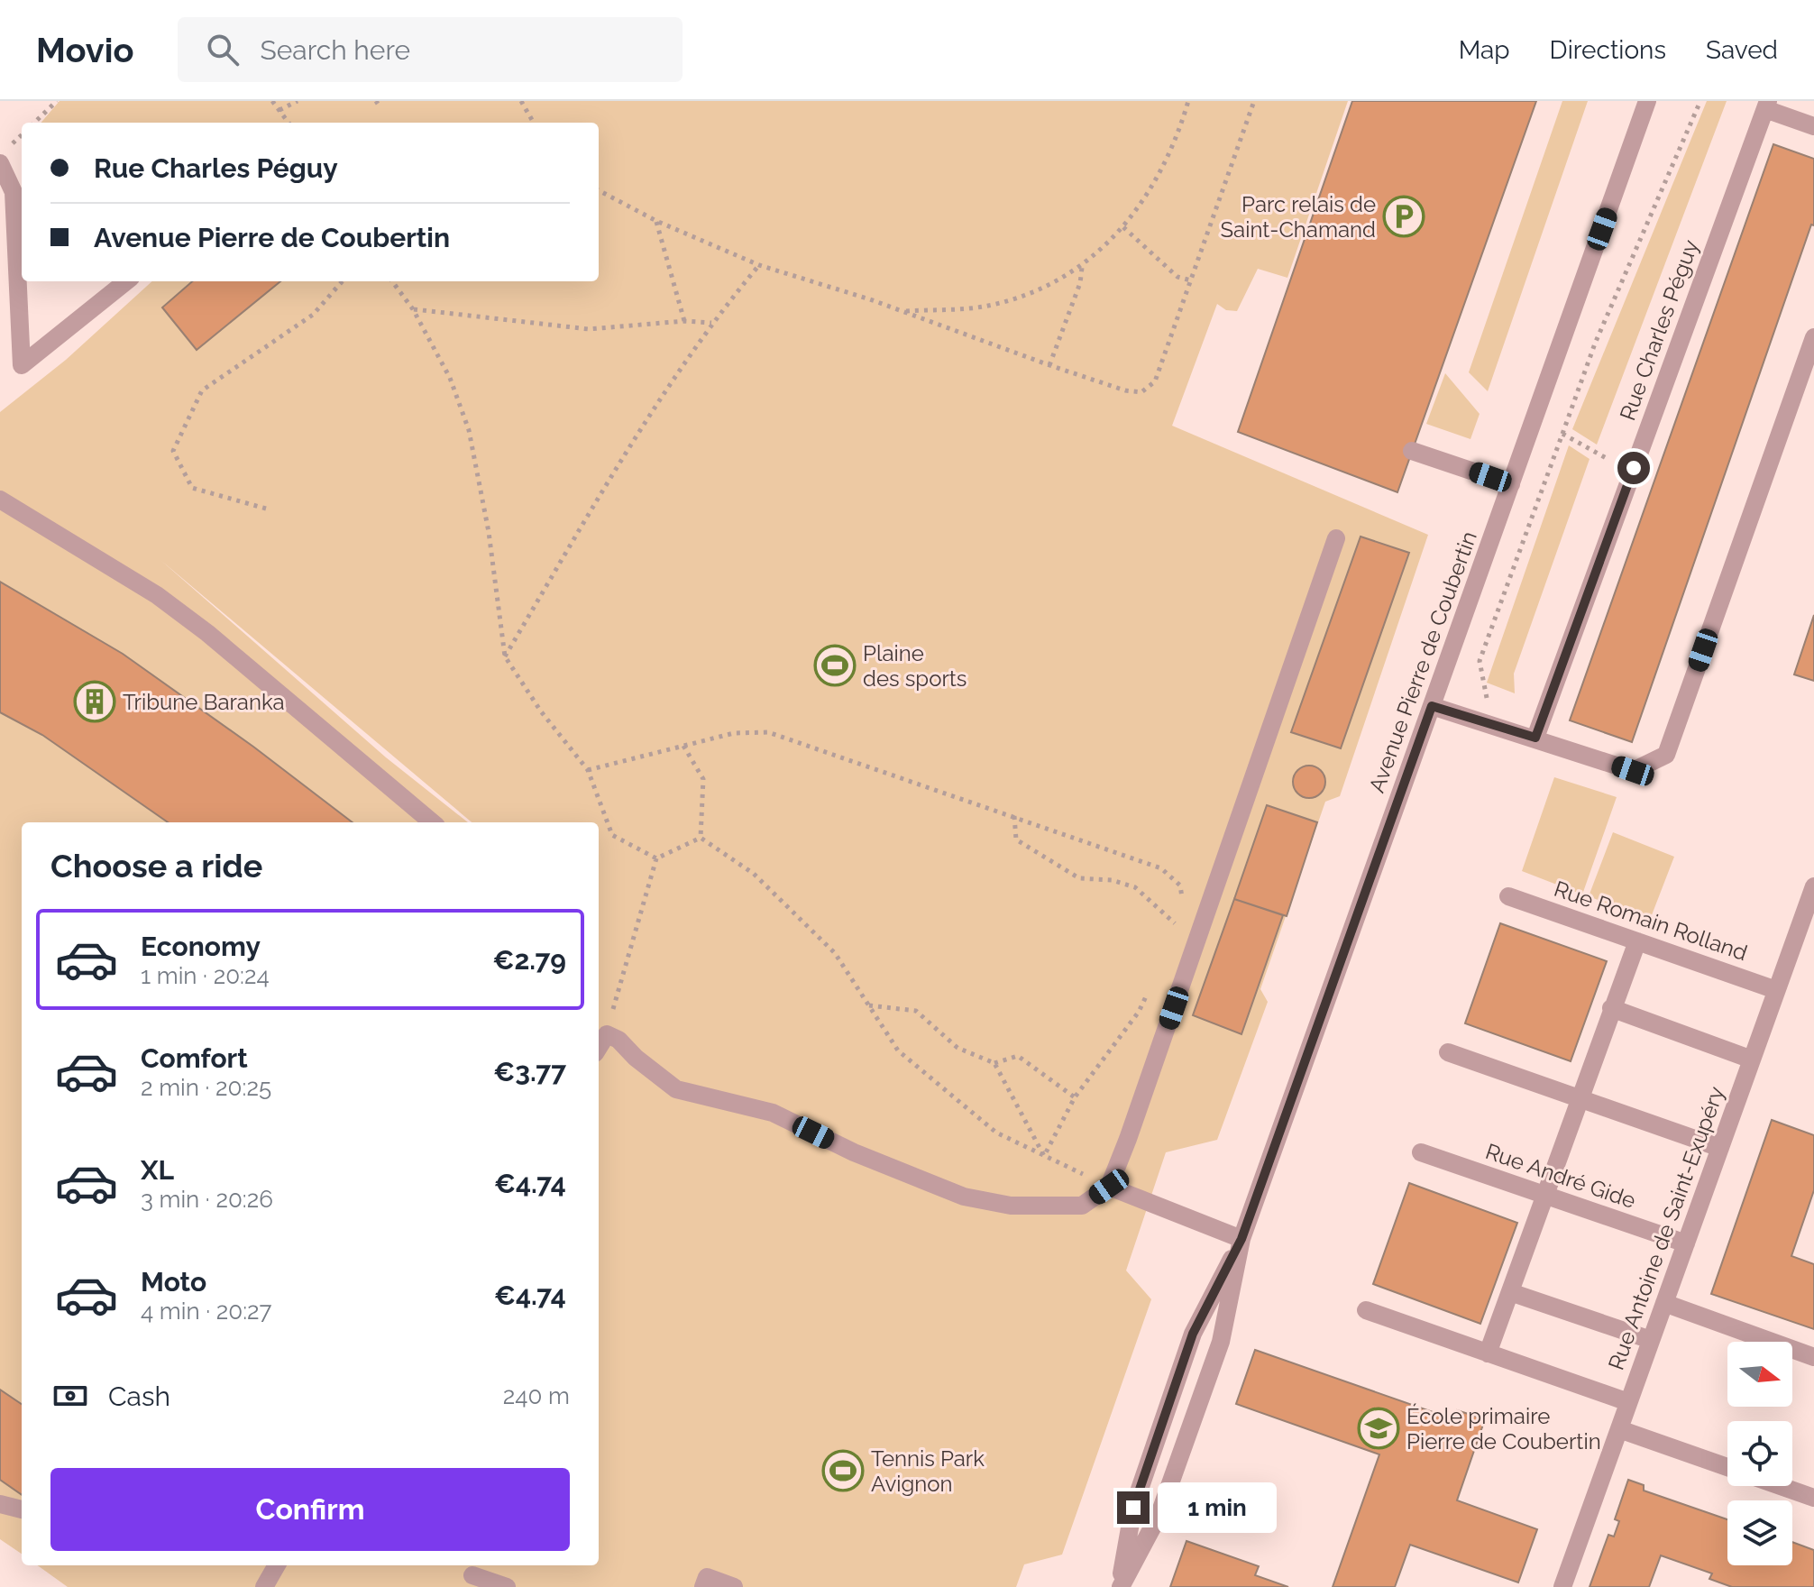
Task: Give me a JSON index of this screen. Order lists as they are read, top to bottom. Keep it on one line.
{"streets":{"street":["Rue Charles Péguy","Avenue Pierre de Coubertin","Rue Romain Rolland","Rue André Gide","Rue Antoine de Saint-Exupéry"]},"crossings":[["Rue Romain Rolland","Rue Antoine de Saint-Exupéry"],["Rue André Gide","Rue Antoine de Saint-Exupéry"]],"places":{"parking":["Parc relais de Saint-Chamand"],"sports":["Plaine des sports","Tennis Park Avignon"],"building":["Tribune Baranka"],"school or university":["École primaire Pierre de Coubertin"]},"north":"right","page":{"header":"Movio","search":"Search here","nav":["Map","Directions","Saved"],"banner":["Rue Charles Péguy","Avenue Pierre de Coubertin"],"heading":"Choose a ride","list":[{"name":"Economy","note":"1 min · 20:24","value":"€2.79"},{"name":"Comfort","note":"2 min · 20:25","value":"€3.77"},{"name":"XL","note":"3 min · 20:26","value":"€4.74"},{"name":"Moto","note":"4 min · 20:27","value":"€4.74"}],"pay":["Cash","240 m"],"buttons":"Confirm","bubble":"1 min"}}
